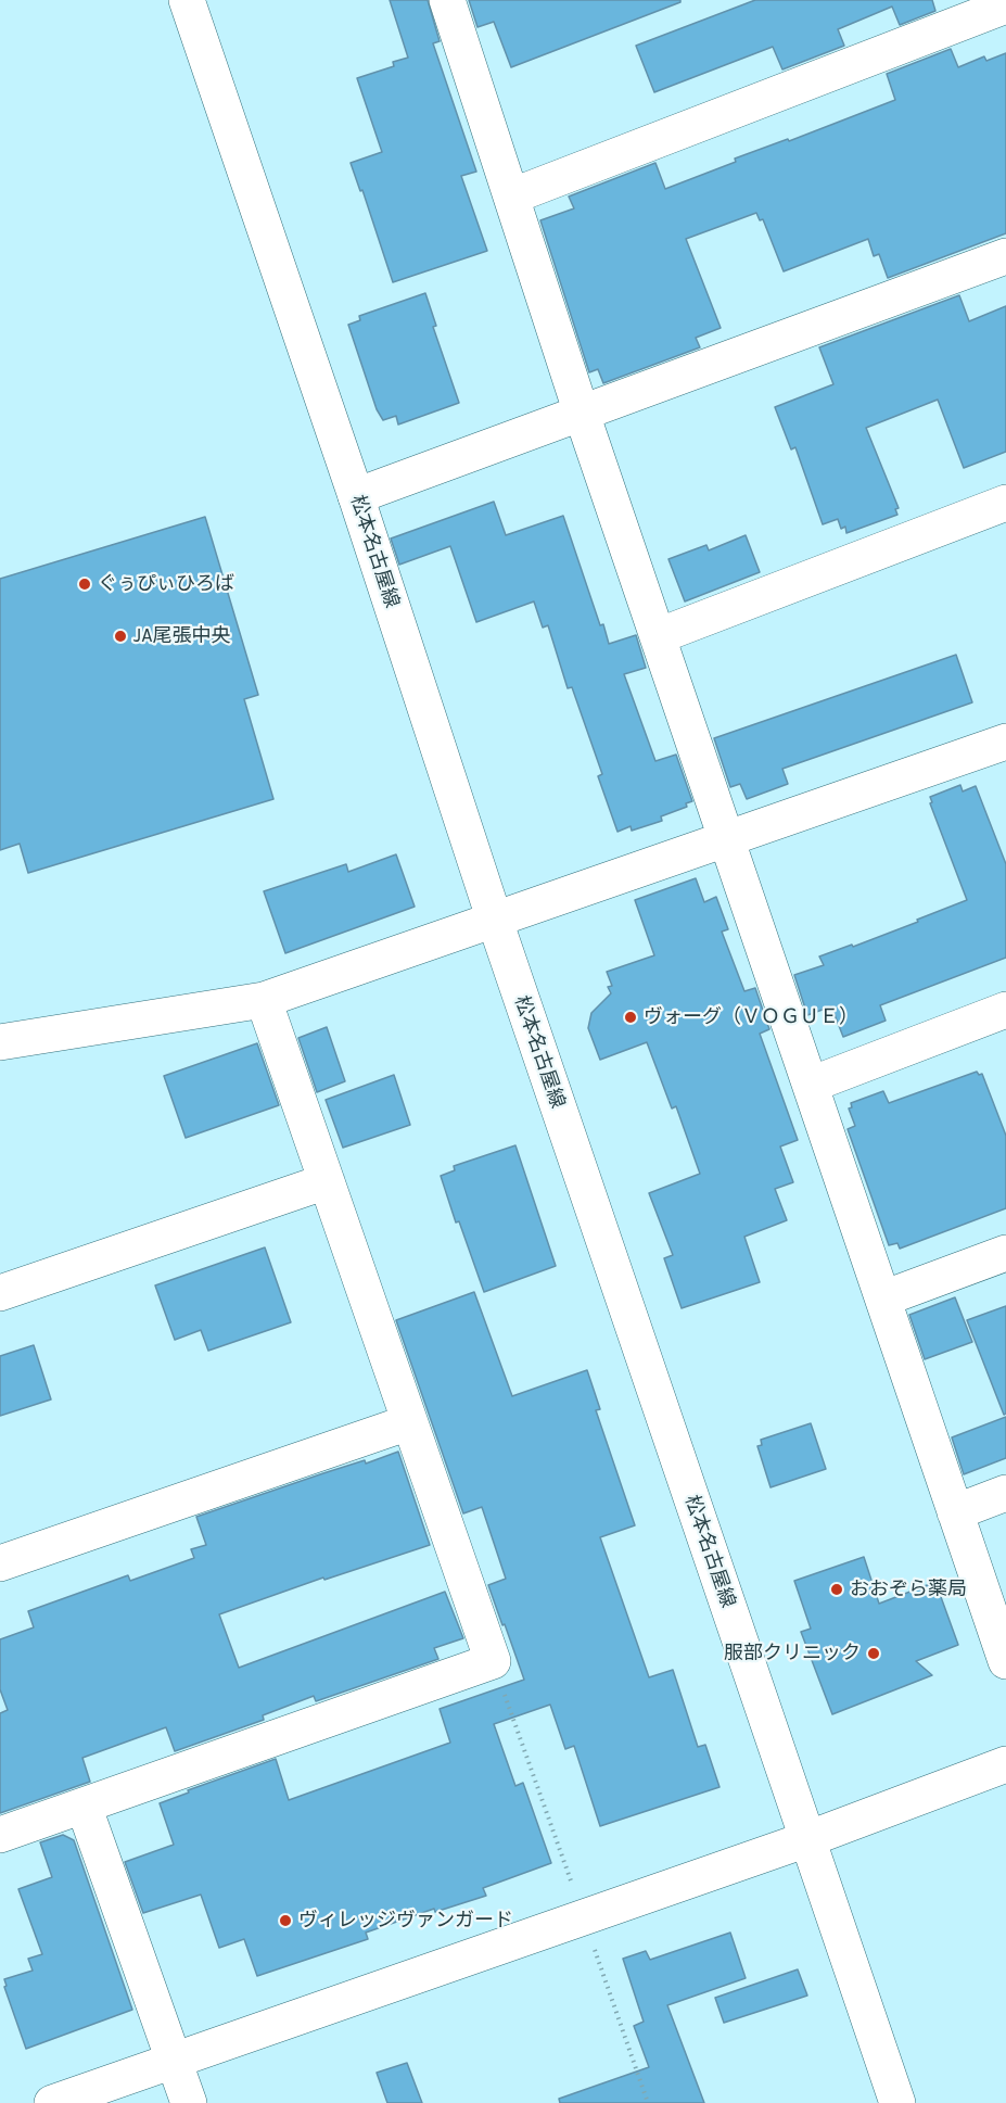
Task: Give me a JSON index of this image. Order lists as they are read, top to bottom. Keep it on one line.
{"streets":{"street":["松本名古屋線"]},"places":["ぐぅぴぃひろば","JA尾張中央","ヴォーグ（ＶＯＧＵＥ）","おおぞら薬局","服部クリニック","ヴィレッジヴァンガード"]}
